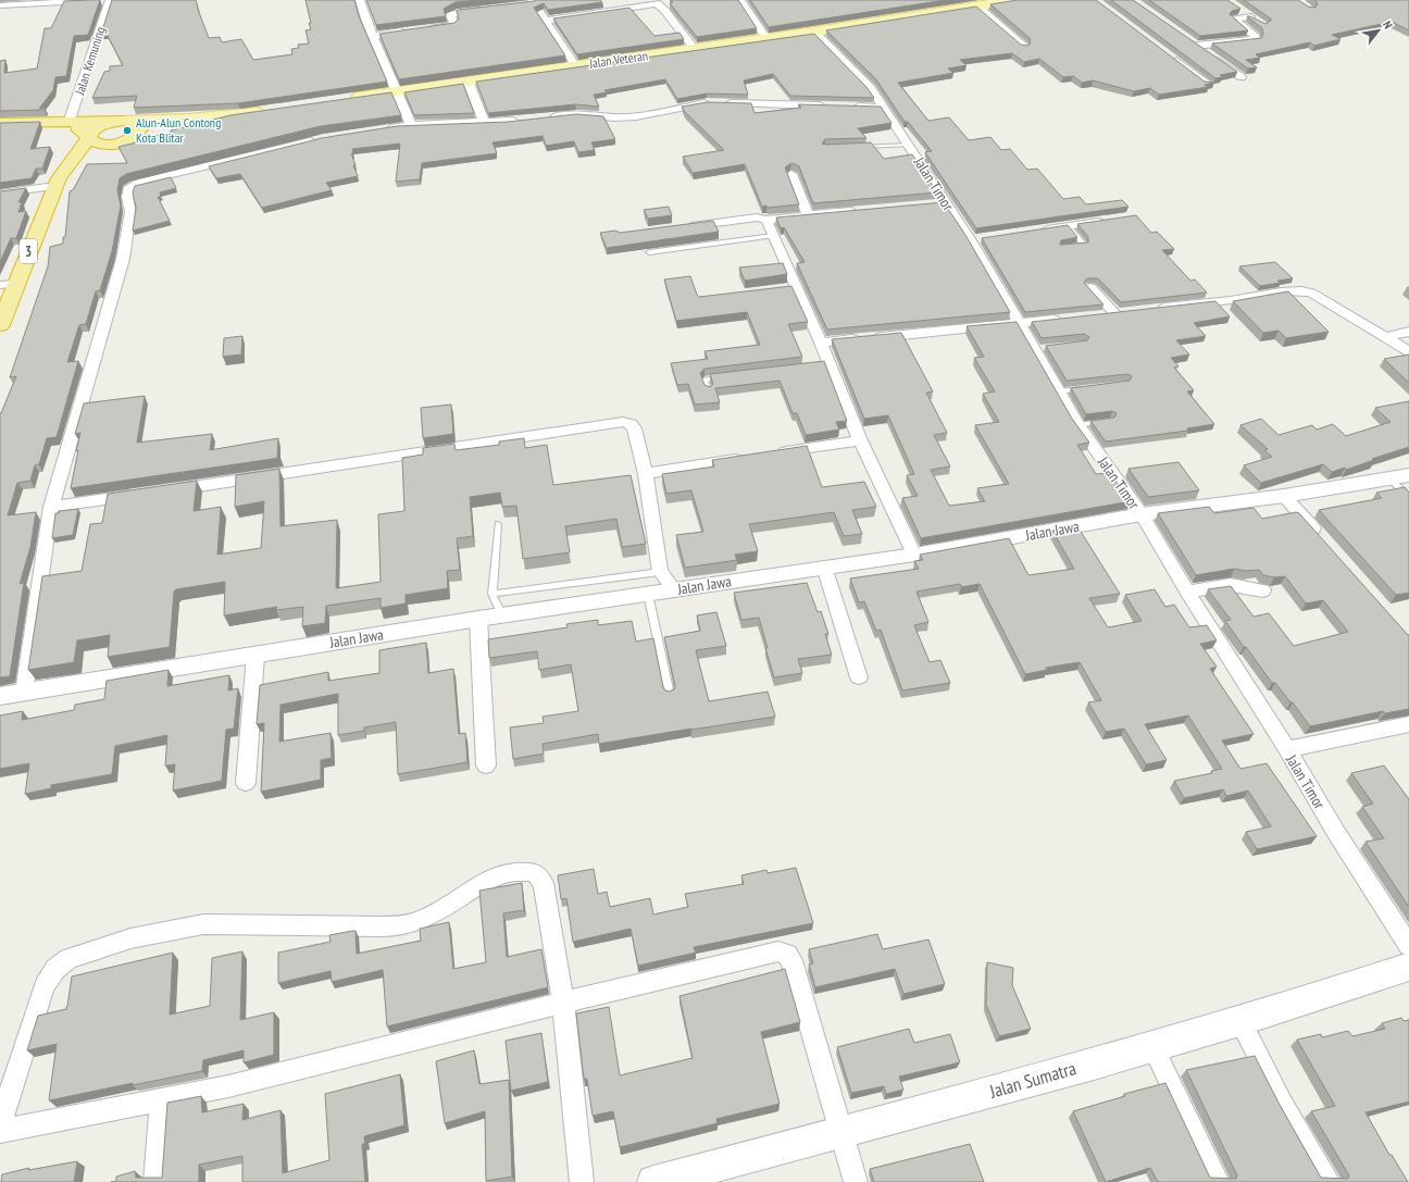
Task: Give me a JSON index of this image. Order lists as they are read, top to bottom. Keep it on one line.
{"streets":{"highway":["3"],"main road":["Jalan Veteran","Jalan Sumatra"],"street":["Jalan Kemuning","Jalan Timor","Jalan Jawa"]},"crossings":[["Jalan Veteran","Jalan Timor"],["Jalan Timor","Jalan Jawa"]],"places":["Alun-Alun Contong Kota Blitar"],"north":"top right"}
